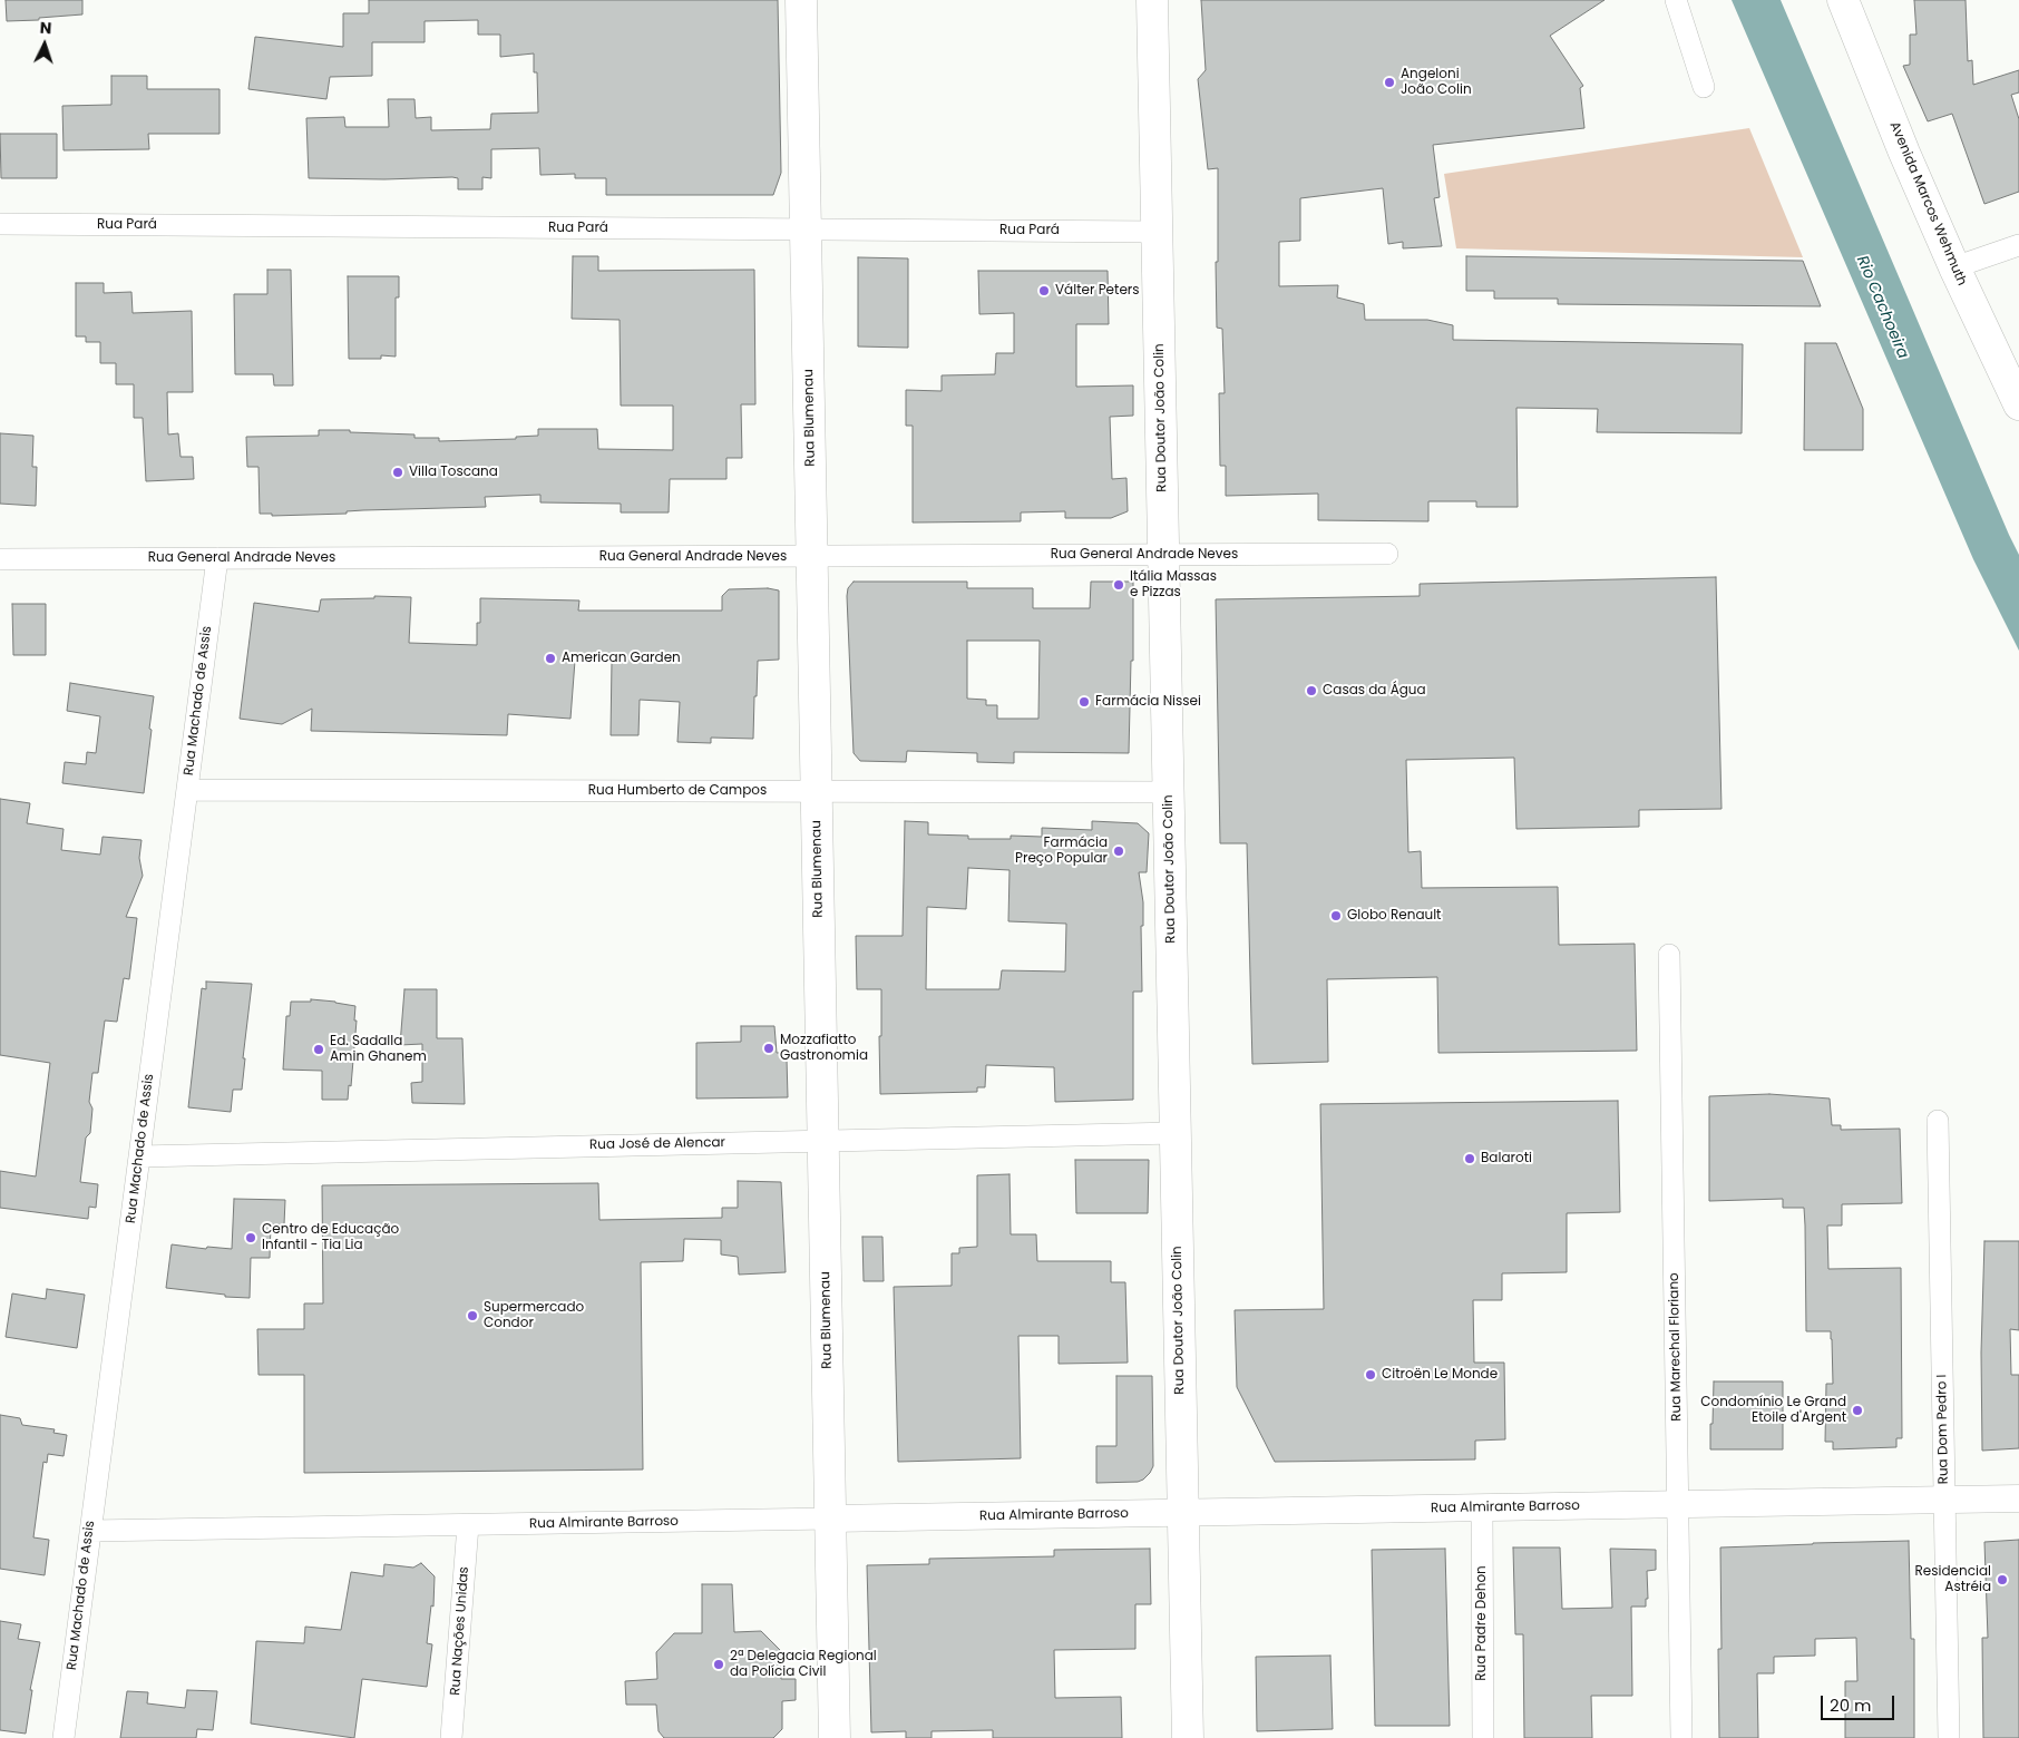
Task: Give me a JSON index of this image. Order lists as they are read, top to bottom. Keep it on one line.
{"streets":{"main road":["Avenida Marcos Wehmuth","Rua Blumenau","Rua Doutor João Colin"],"street":["Rua Pará","Rua General Andrade Neves","Rua Machado de Assis","Rua Humberto de Campos","Rua José de Alencar","Rua Marechal Floriano","Rua Dom Pedro I","Rua Almirante Barroso","Rua Padre Dehon","Rua Nações Unidas"]},"crossings":[["Rua Pará","Rua Blumenau"],["Rua Pará","Rua Doutor João Colin"],["Rua Blumenau","Rua General Andrade Neves"],["Rua Blumenau","Rua Humberto de Campos"],["Rua Blumenau","Rua José de Alencar"],["Rua Blumenau","Rua Almirante Barroso"],["Rua Doutor João Colin","Rua General Andrade Neves"],["Rua Doutor João Colin","Rua Humberto de Campos"],["Rua Doutor João Colin","Rua José de Alencar"],["Rua Doutor João Colin","Rua Almirante Barroso"],["Rua General Andrade Neves","Rua Machado de Assis"],["Rua Machado de Assis","Rua Humberto de Campos"],["Rua Machado de Assis","Rua José de Alencar"],["Rua Machado de Assis","Rua Almirante Barroso"],["Rua Marechal Floriano","Rua Almirante Barroso"],["Rua Dom Pedro I","Rua Almirante Barroso"],["Rua Almirante Barroso","Rua Padre Dehon"],["Rua Almirante Barroso","Rua Nações Unidas"]],"water":["Rio Cachoeira"],"places":["Angeloni João Colin","Válter Peters","Villa Toscana","Itália Massas e Pizzas","American Garden","Casas da Água","Farmácia Nissei","Farmácia Preço Popular","Globo Renault","Mozzafiatto Gastronomia","Ed. Sadalla Amin Ghanem","Balaroti","Centro de Educação Infantil - Tia Lia","Supermercado Condor","Citroën Le Monde","Condomínio Le Grand Etoile d'Argent","Residencial Astréia","2ª Delegacia Regional da Polícia Civil"],"scale_bar":"20 m","north":"top"}
